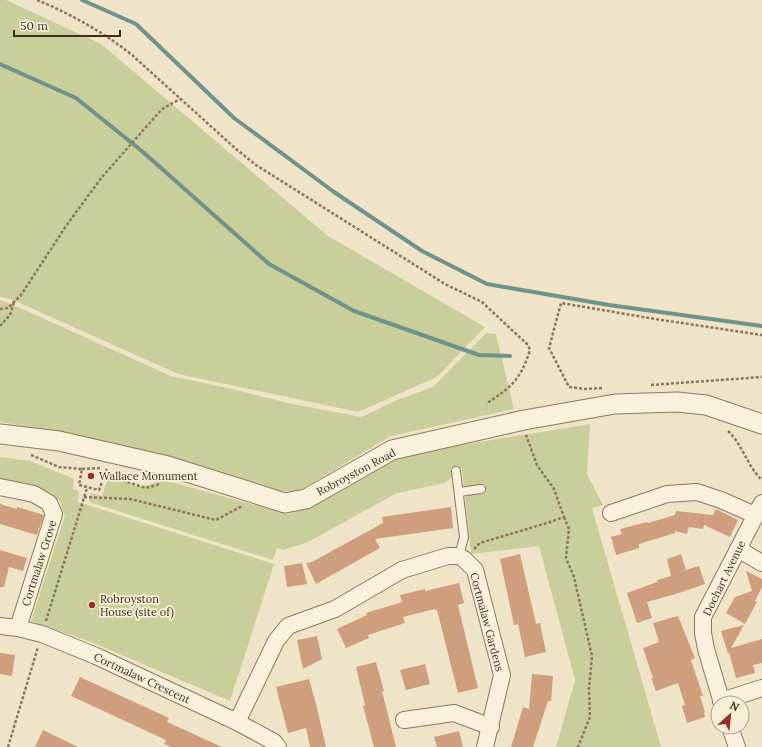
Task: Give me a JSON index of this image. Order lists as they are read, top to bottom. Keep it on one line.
{"streets":{"street":["Robroyston Road","Cortmalaw Grove","Dochart Avenue","Cortmalaw Gardens","Cortmalaw Crescent"]},"crossings":[["Cortmalaw Grove","Cortmalaw Crescent"]],"places":["Wallace Monument","Robroyston House (site of)"],"scale_bar":"50 m","north":"top right"}
